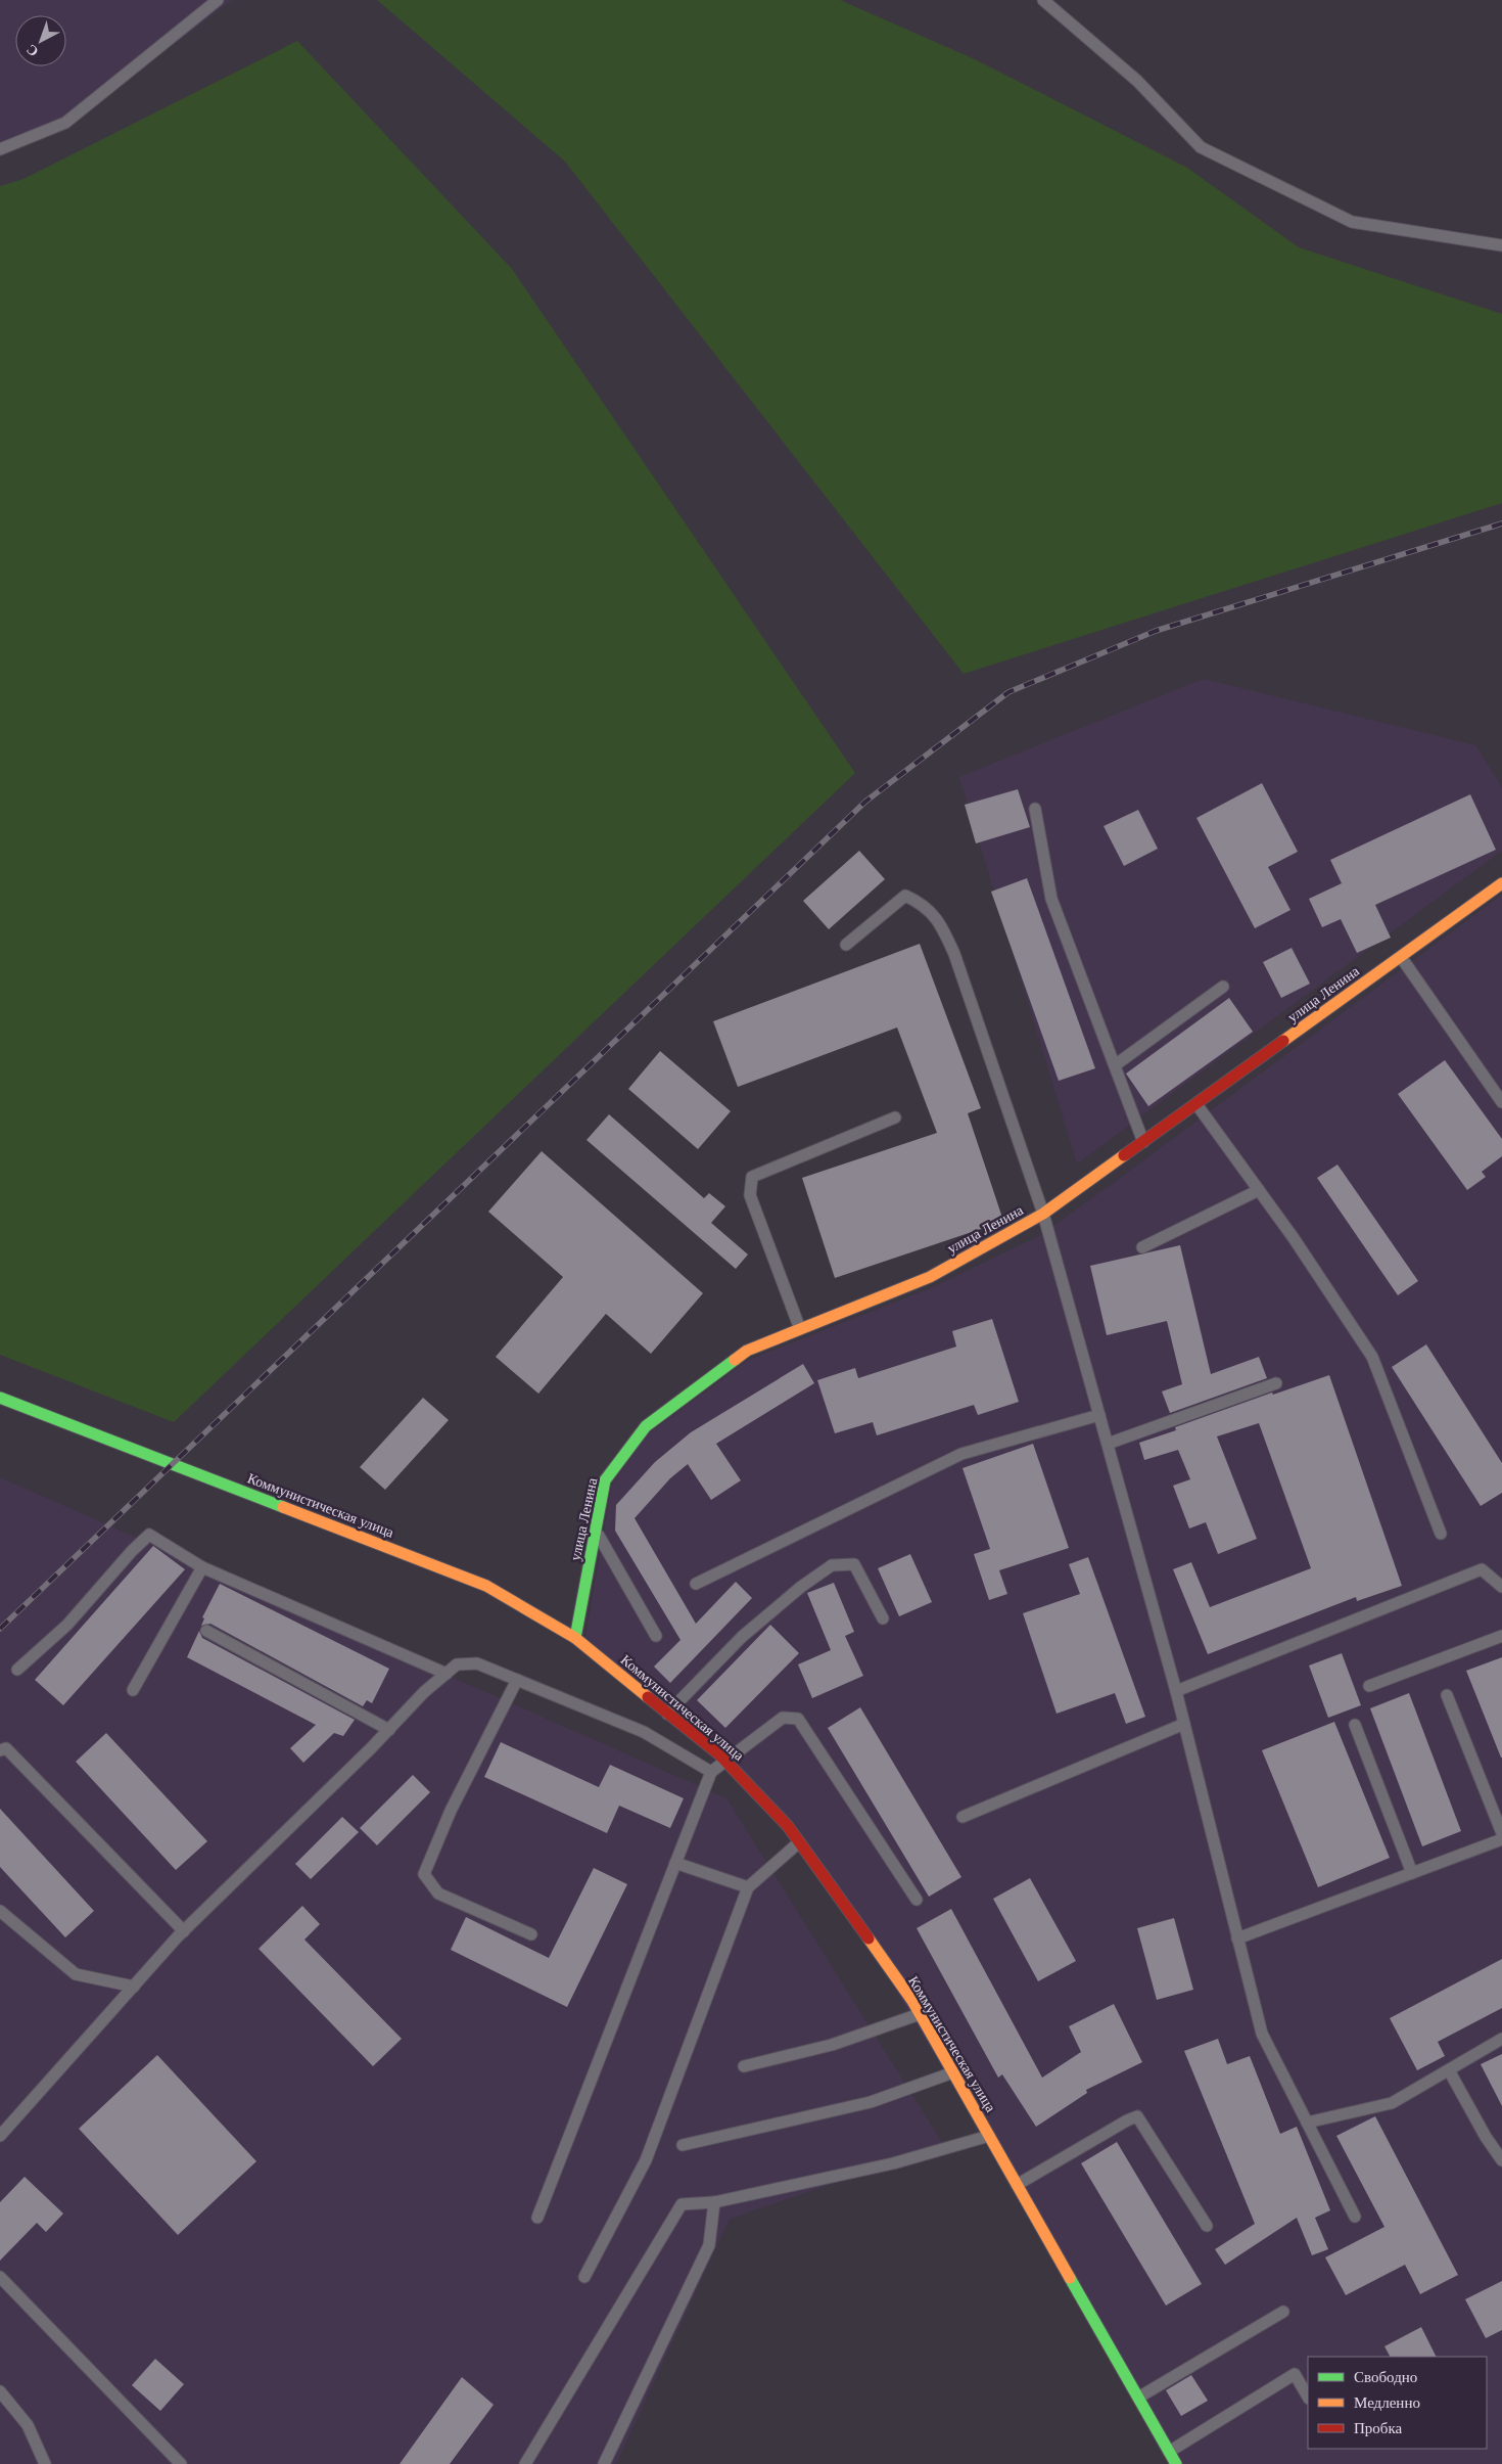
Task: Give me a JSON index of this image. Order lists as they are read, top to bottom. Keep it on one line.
{"streets":{"main road":["улица Ленина","Коммунистическая улица"]},"crossings":[["улица Ленина","Коммунистическая улица"]],"legend":["Свободно","Медленно","Пробка"],"north":"bottom left"}
